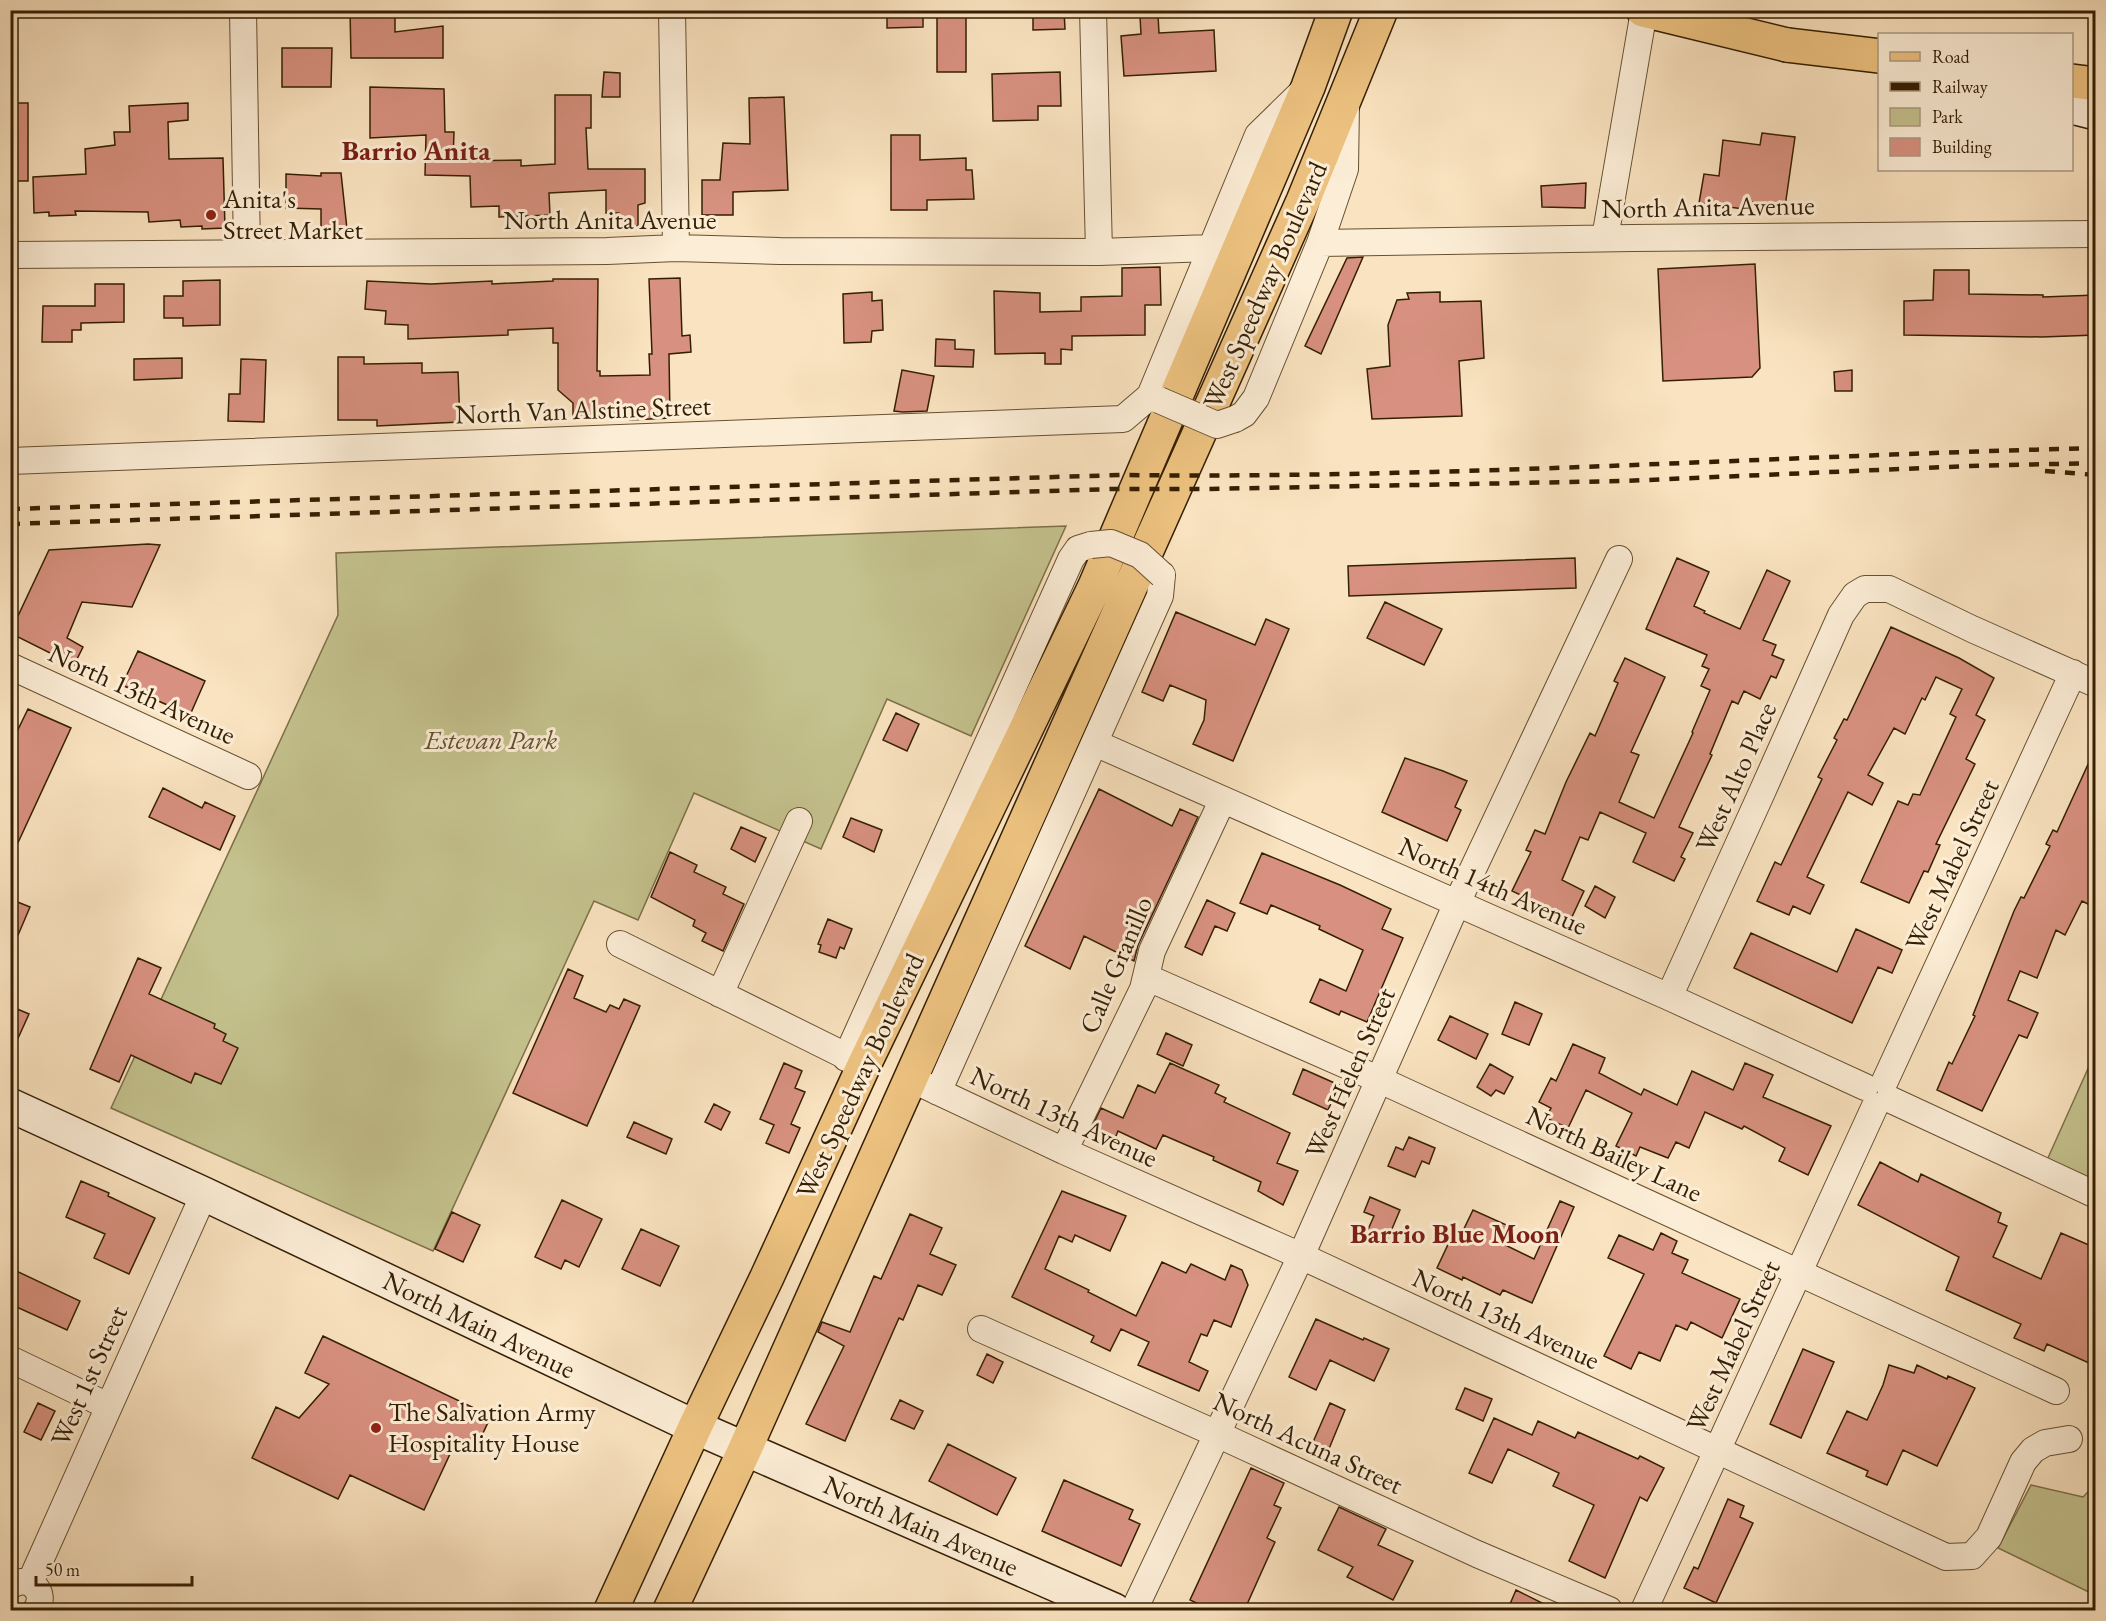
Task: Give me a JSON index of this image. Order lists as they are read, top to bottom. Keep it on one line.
{"streets":{"main road":["West Speedway Boulevard","North Main Avenue"],"street":["North Anita Avenue","North Van Alstine Street","North 13th Avenue","West Alto Place","West Mabel Street","North 14th Avenue","Calle Granillo","West Helen Street","North Bailey Lane","West 1st Street","North Acuna Street"]},"crossings":[["West Speedway Boulevard","North 13th Avenue"],["West Speedway Boulevard","North 14th Avenue"],["West Speedway Boulevard","North Main Avenue"],["North 13th Avenue","West Mabel Street"],["North 13th Avenue","Calle Granillo"],["North 13th Avenue","West Helen Street"],["West Alto Place","West Mabel Street"],["West Alto Place","North 14th Avenue"],["West Mabel Street","North 14th Avenue"],["West Mabel Street","North Bailey Lane"],["North 14th Avenue","Calle Granillo"],["North 14th Avenue","West Helen Street"],["Calle Granillo","North Bailey Lane"],["West Helen Street","North Bailey Lane"],["West Helen Street","North Acuna Street"],["North Main Avenue","West 1st Street"]],"districts":["Barrio Anita","Barrio Blue Moon"],"parks":["Estevan Park"],"places":["Anita's Street Market","The Salvation Army Hospitality House"],"legend":["Road","Railway","Park","Building"],"scale_bar":"50 m"}
